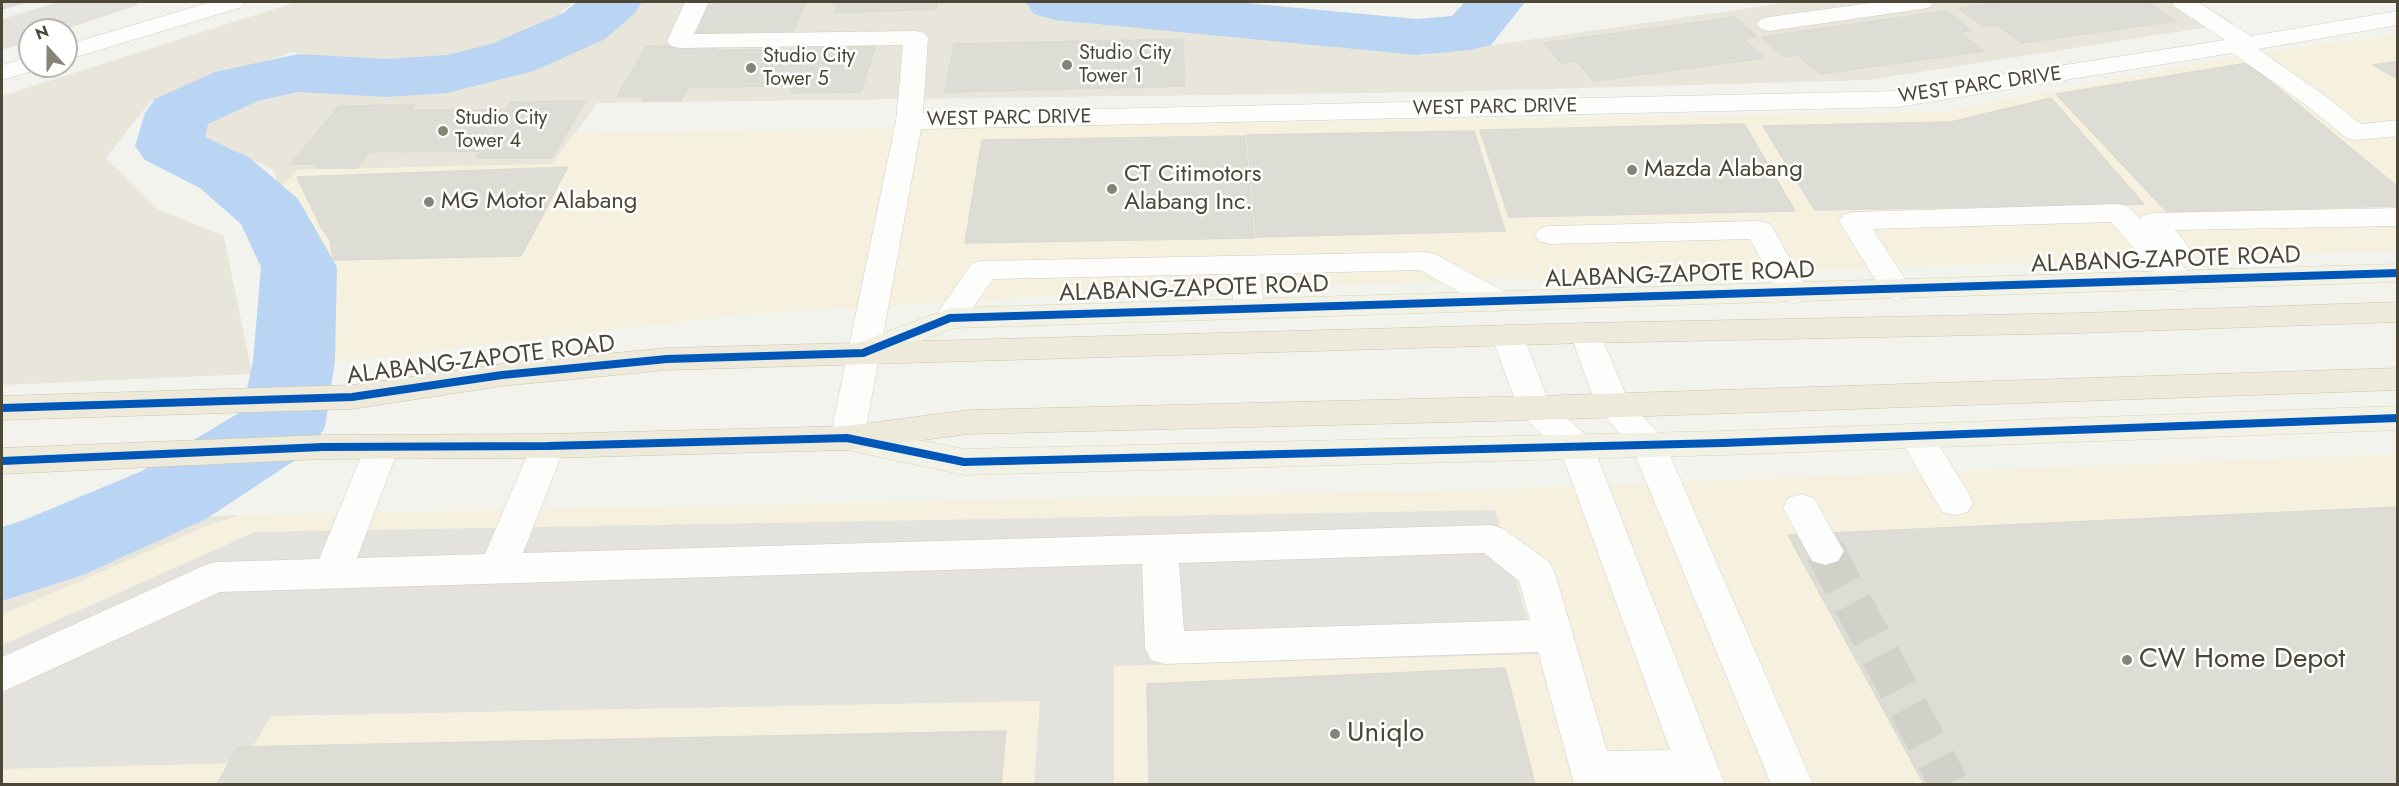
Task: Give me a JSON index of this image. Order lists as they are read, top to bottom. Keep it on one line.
{"streets":{"highway":["ALABANG-ZAPOTE ROAD"],"street":["WEST PARC DRIVE"]},"crossings":[["WEST PARC DRIVE","ALABANG-ZAPOTE ROAD"]],"places":["Studio City Tower 1","Studio City Tower 5","Studio City Tower 4","Mazda Alabang","CT Citimotors Alabang Inc.","MG Motor Alabang","CW Home Depot","Uniqlo"],"north":"top"}
